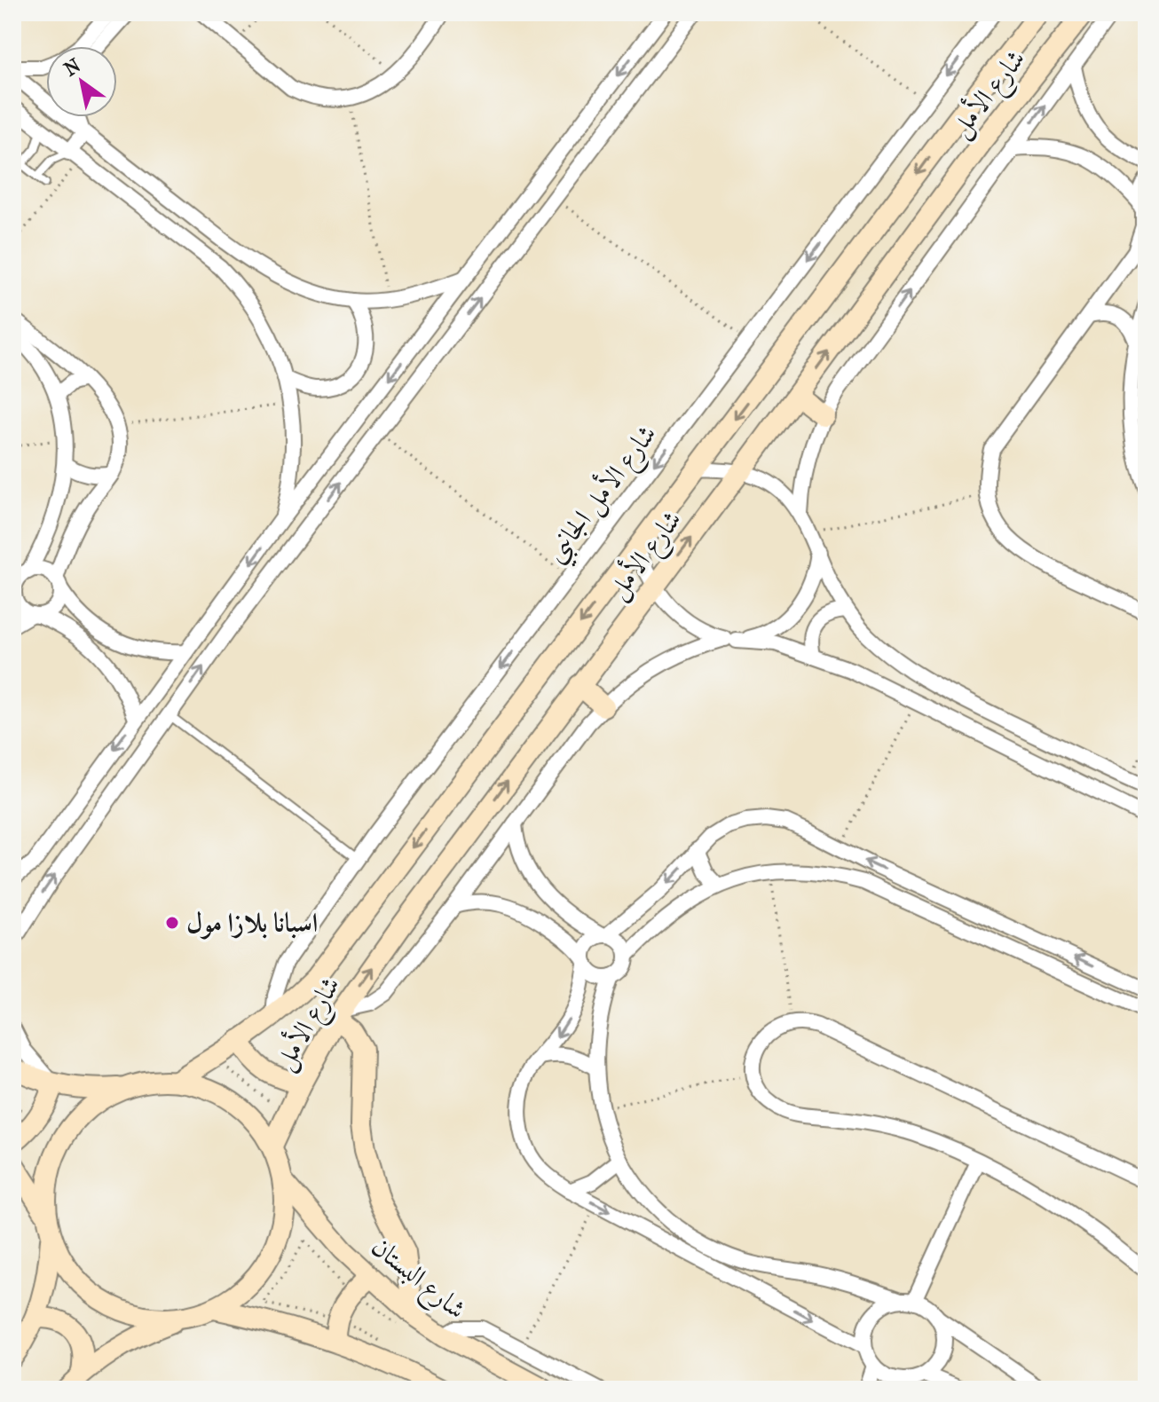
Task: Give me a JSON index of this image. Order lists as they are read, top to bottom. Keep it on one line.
{"streets":{"main road":["شارع الأمل","شارع البستان"],"street":["شارع الأمل الجانبي"]},"crossings":[["شارع الأمل","شارع الأمل الجانبي"],["شارع الأمل","شارع البستان"]],"places":["اسبانا بلازا مول"],"north":"top left"}
